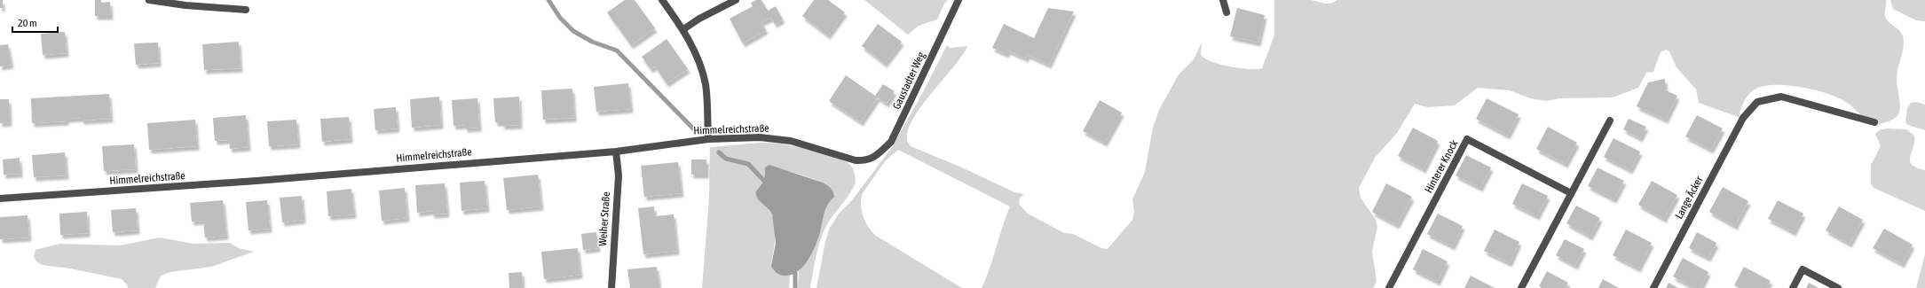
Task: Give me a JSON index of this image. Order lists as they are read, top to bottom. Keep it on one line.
{"streets":{"street":["Gaustadter Weg","Himmelreichstraße","Hinterer Knock","Lange Äcker","Weiher Straße"]},"crossings":[["Gaustadter Weg","Himmelreichstraße"],["Himmelreichstraße","Weiher Straße"]],"scale_bar":"20 m"}
